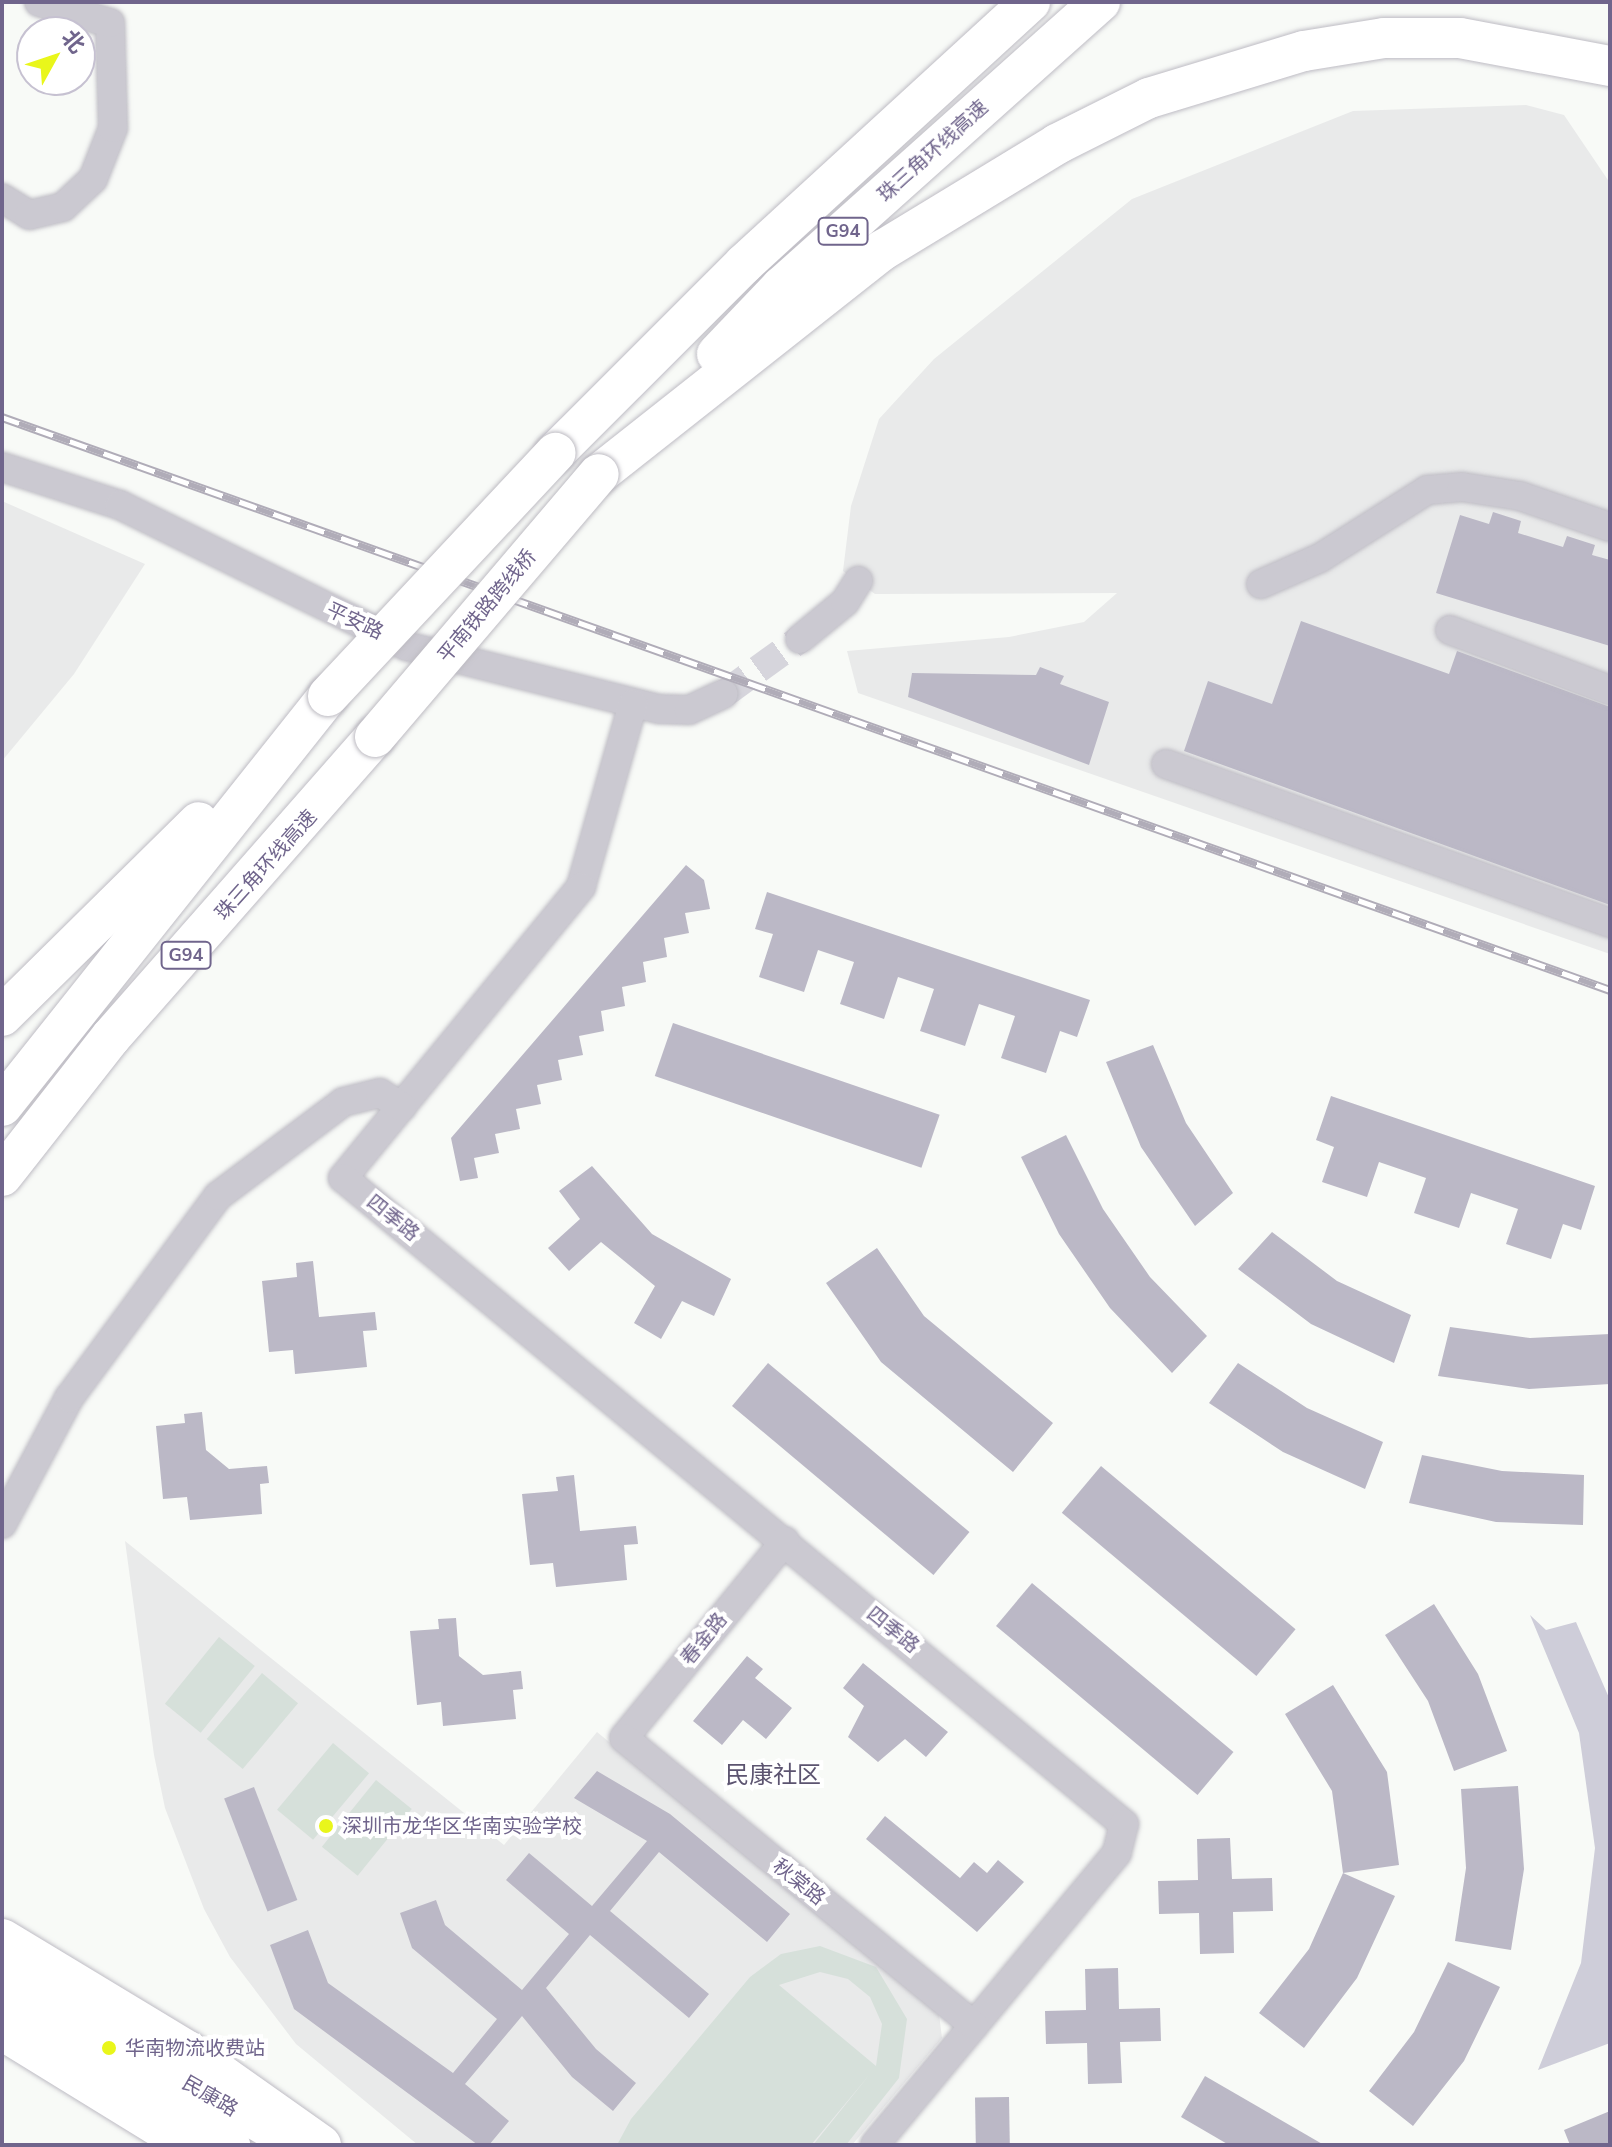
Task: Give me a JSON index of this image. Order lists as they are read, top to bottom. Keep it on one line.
{"streets":{"highway":["珠三角环线高速","G94","平南铁路跨线桥"],"main road":["民康路"],"street":["平安路","四季路","春金路","秋棠路"]},"crossings":[["珠三角环线高速","平南铁路跨线桥"],["四季路","春金路"],["四季路","秋棠路"],["春金路","秋棠路"]],"districts":["民康社区"],"places":["深圳市龙华区华南实验学校","华南物流收费站"],"north":"top right"}
